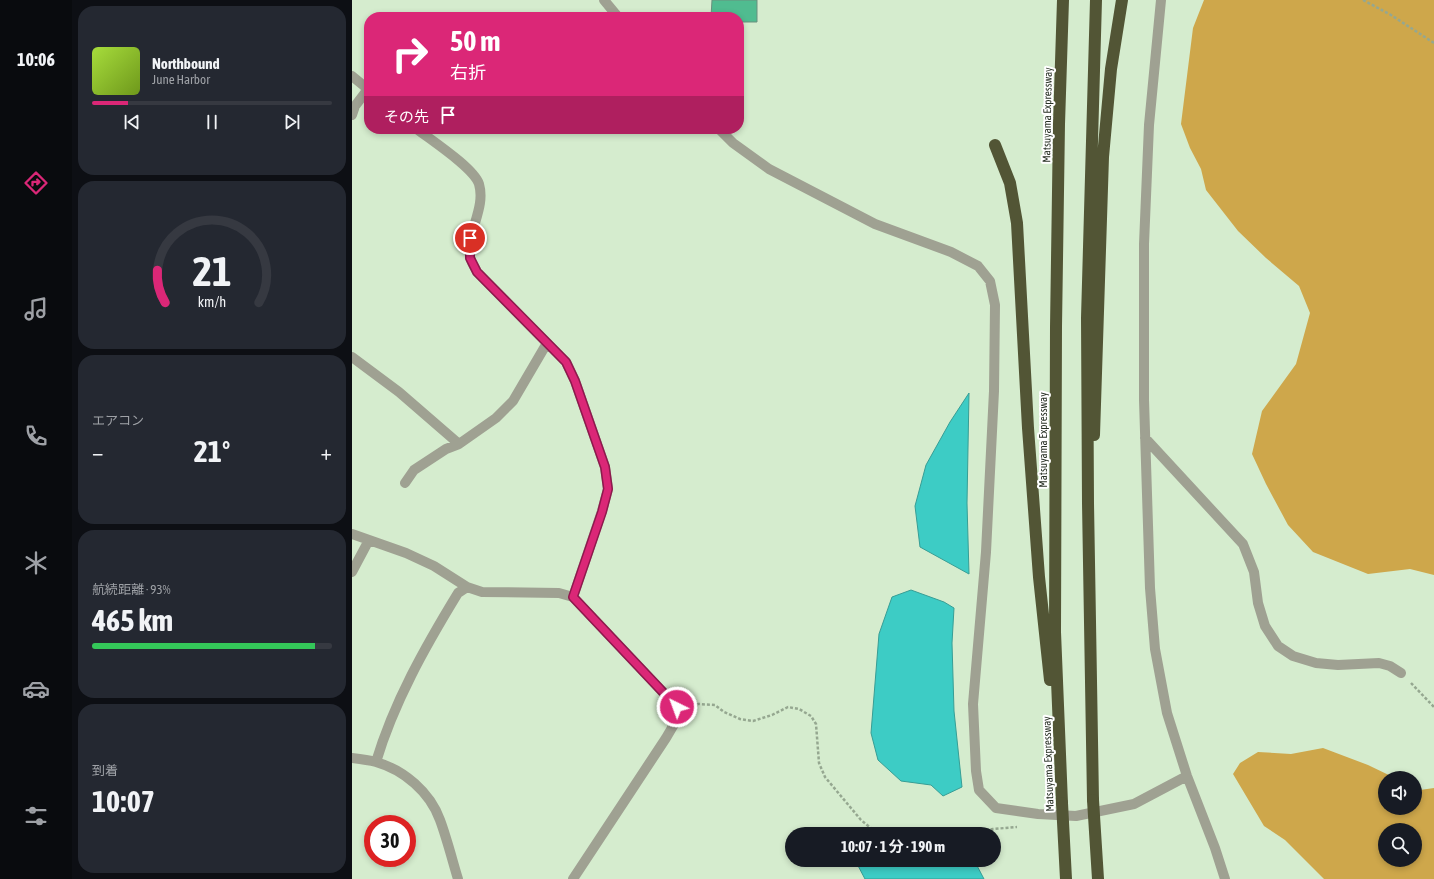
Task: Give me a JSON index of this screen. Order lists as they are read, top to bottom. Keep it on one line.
{"streets":{"highway":["Matsuyama Expressway"]},"page":{"tabs":"10:06","turn":["50 m","右折"],"song":["Northbound","June Harbor"],"then":"その先","tile":["エアコン",["航続距離 · 93%","465 km"],["到着","10:07"]],"heat":["−","21°","+"],"limit":"30","trip":"10:07 · 1 分 · 190 m","gauge":["21","km/h"]}}
